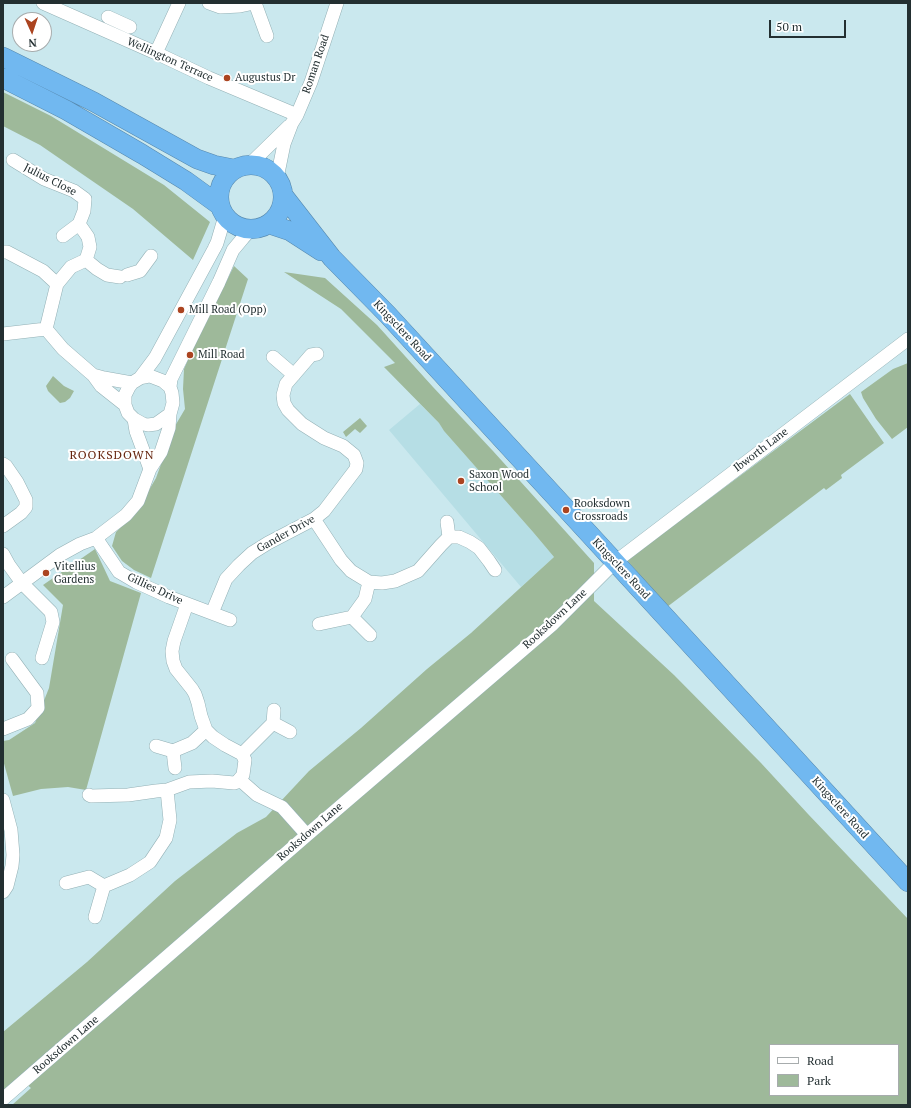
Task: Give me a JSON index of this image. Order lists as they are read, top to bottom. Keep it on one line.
{"streets":{"highway":["Kingsclere Road"],"street":["Wellington Terrace","Roman Road","Julius Close","Ibworth Lane","Gander Drive","Gillies Drive","Rooksdown Lane"]},"crossings":[["Wellington Terrace","Roman Road"],["Roman Road","Kingsclere Road"],["Kingsclere Road","Ibworth Lane"],["Kingsclere Road","Rooksdown Lane"],["Ibworth Lane","Rooksdown Lane"],["Gander Drive","Gillies Drive"]],"districts":["ROOKSDOWN"],"places":["Augustus Dr","Mill Road (Opp)","Mill Road","Saxon Wood School","Rooksdown Crossroads","Vitellius Gardens"],"legend":["Road","Park"],"scale_bar":"50 m","north":"bottom"}
